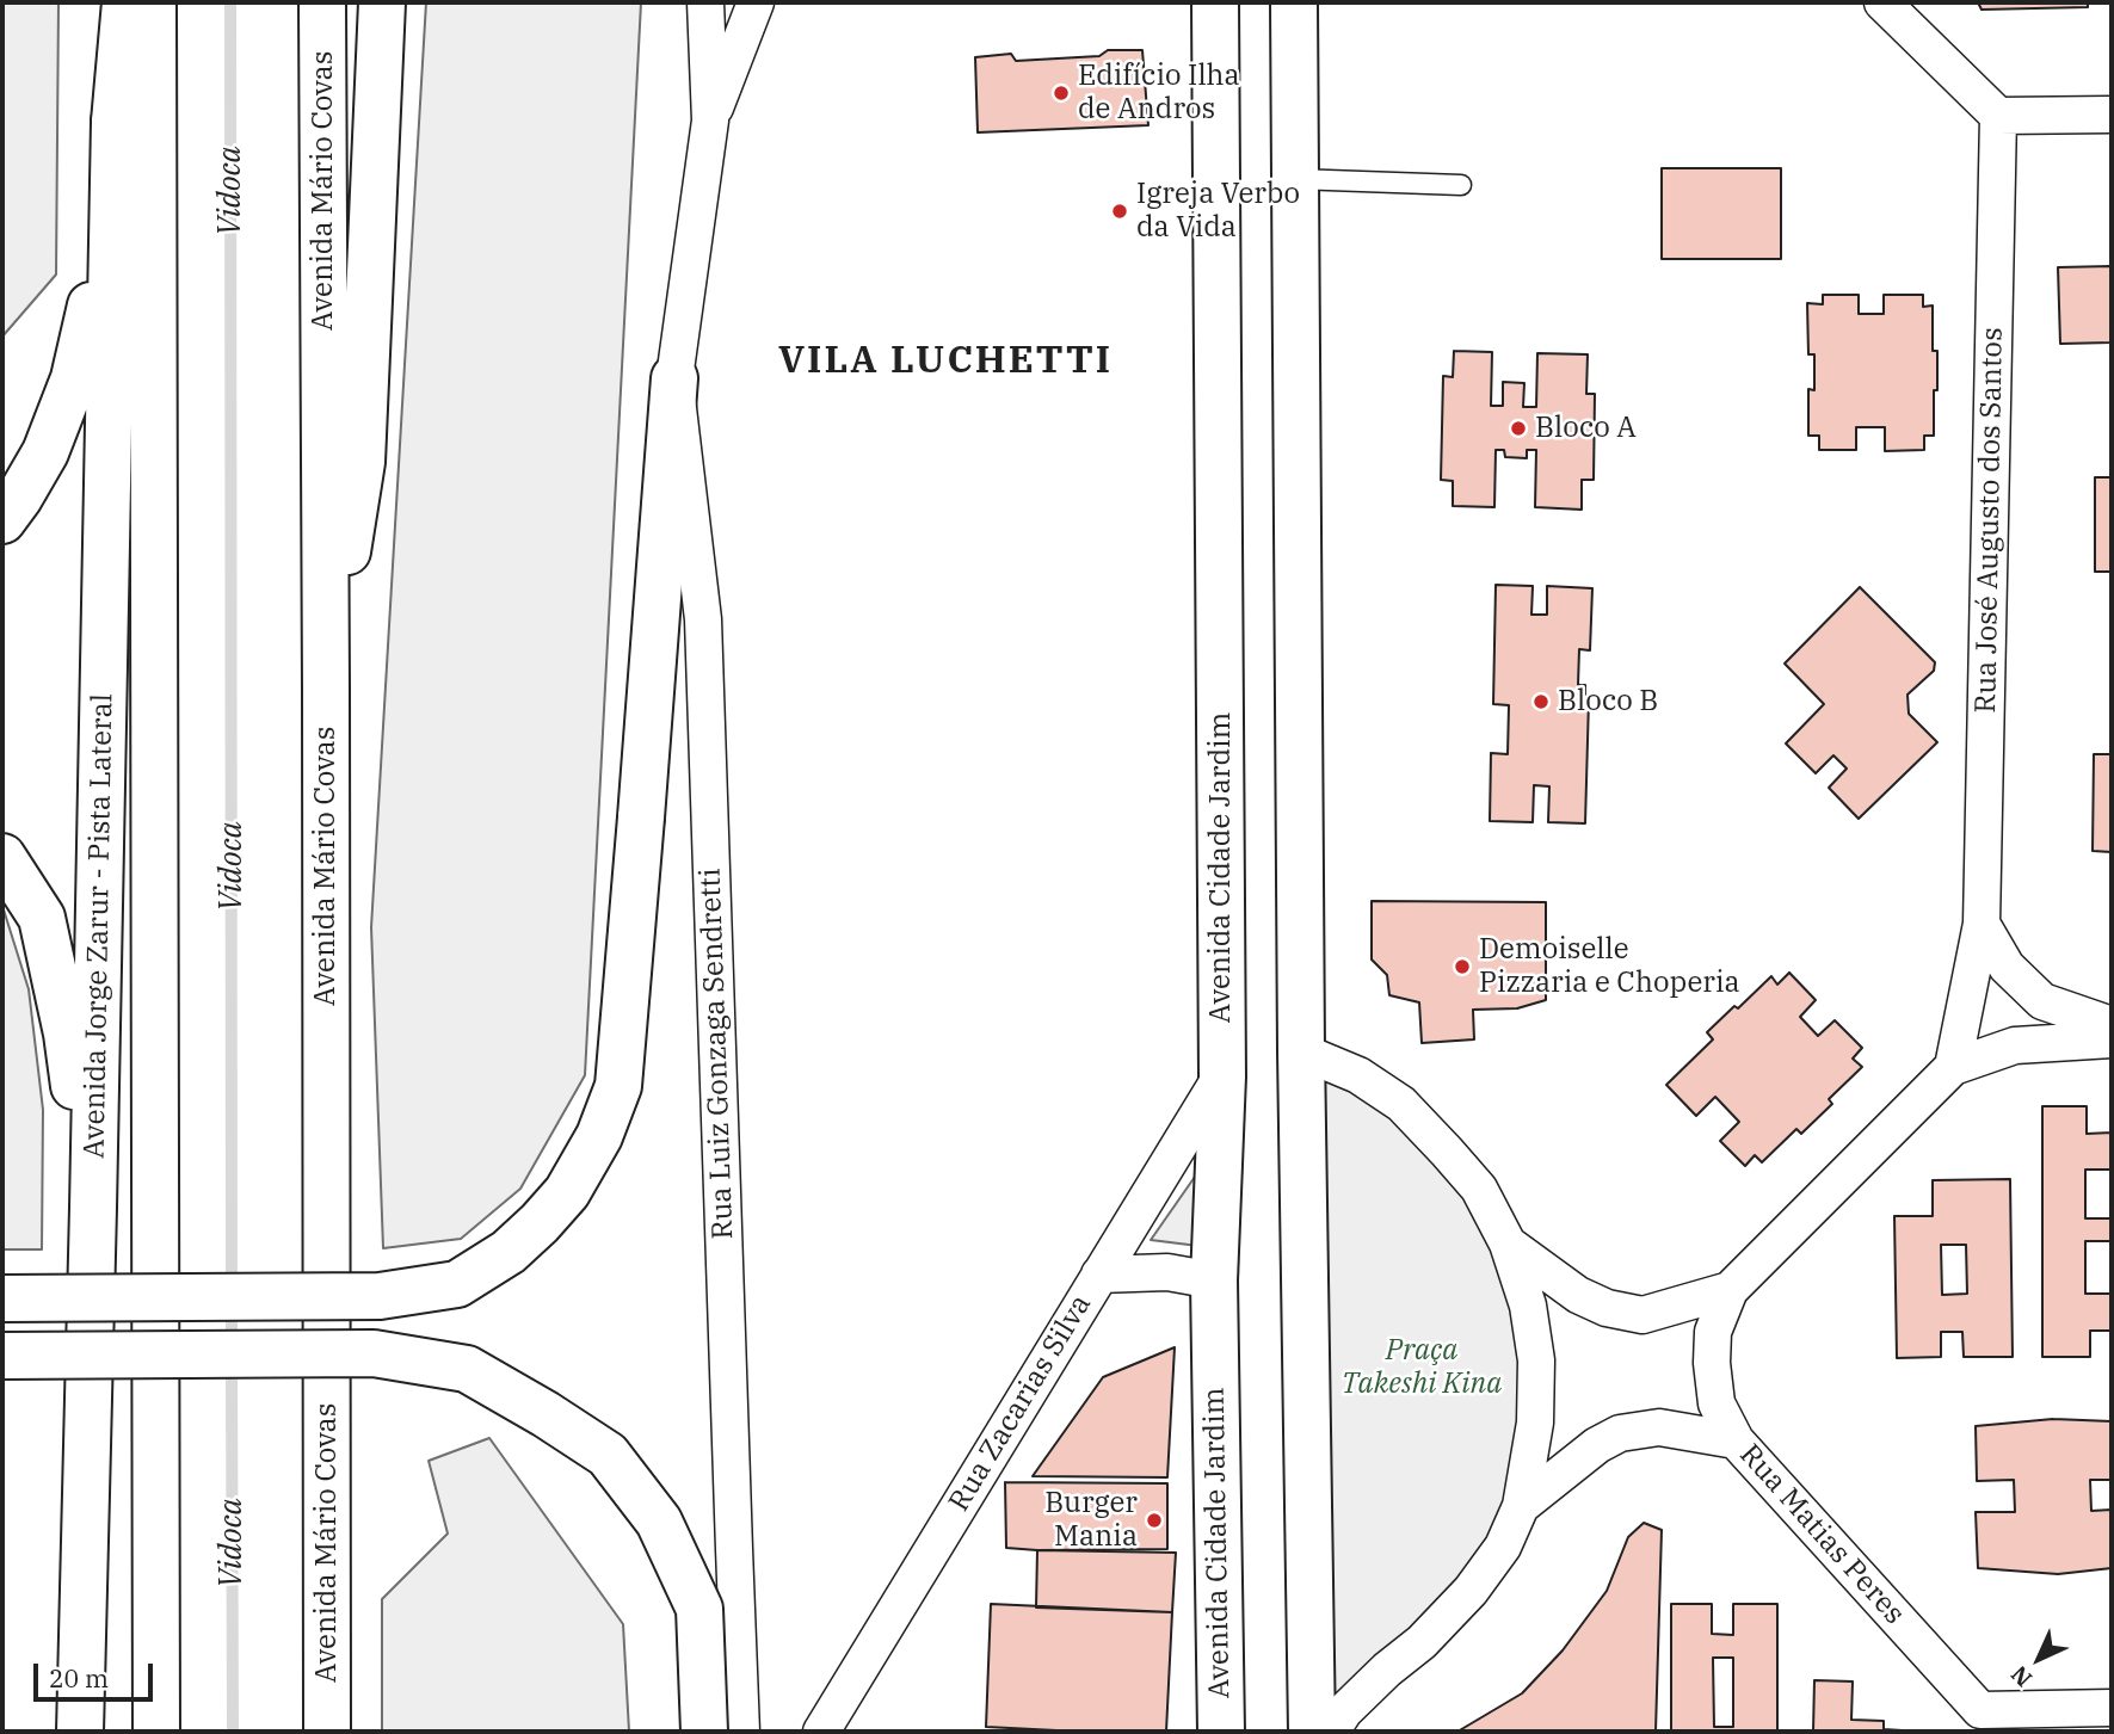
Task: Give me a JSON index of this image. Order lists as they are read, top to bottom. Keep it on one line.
{"streets":{"main road":["Avenida Mário Covas","Avenida Cidade Jardim","Avenida Jorge Zarur - Pista Lateral"],"street":["Rua José Augusto dos Santos","Rua Luiz Gonzaga Sendretti","Rua Zacarias Silva","Rua Matias Peres"]},"crossings":[["Avenida Cidade Jardim","Rua Zacarias Silva"]],"districts":["VILA LUCHETTI"],"water":["Vidoca"],"parks":["Praça Takeshi Kina"],"places":["Edifício Ilha de Andros","Igreja Verbo da Vida","Bloco A","Bloco B","Demoiselle Pizzaria e Choperia","Burger Mania"],"scale_bar":"20 m","north":"bottom left"}
